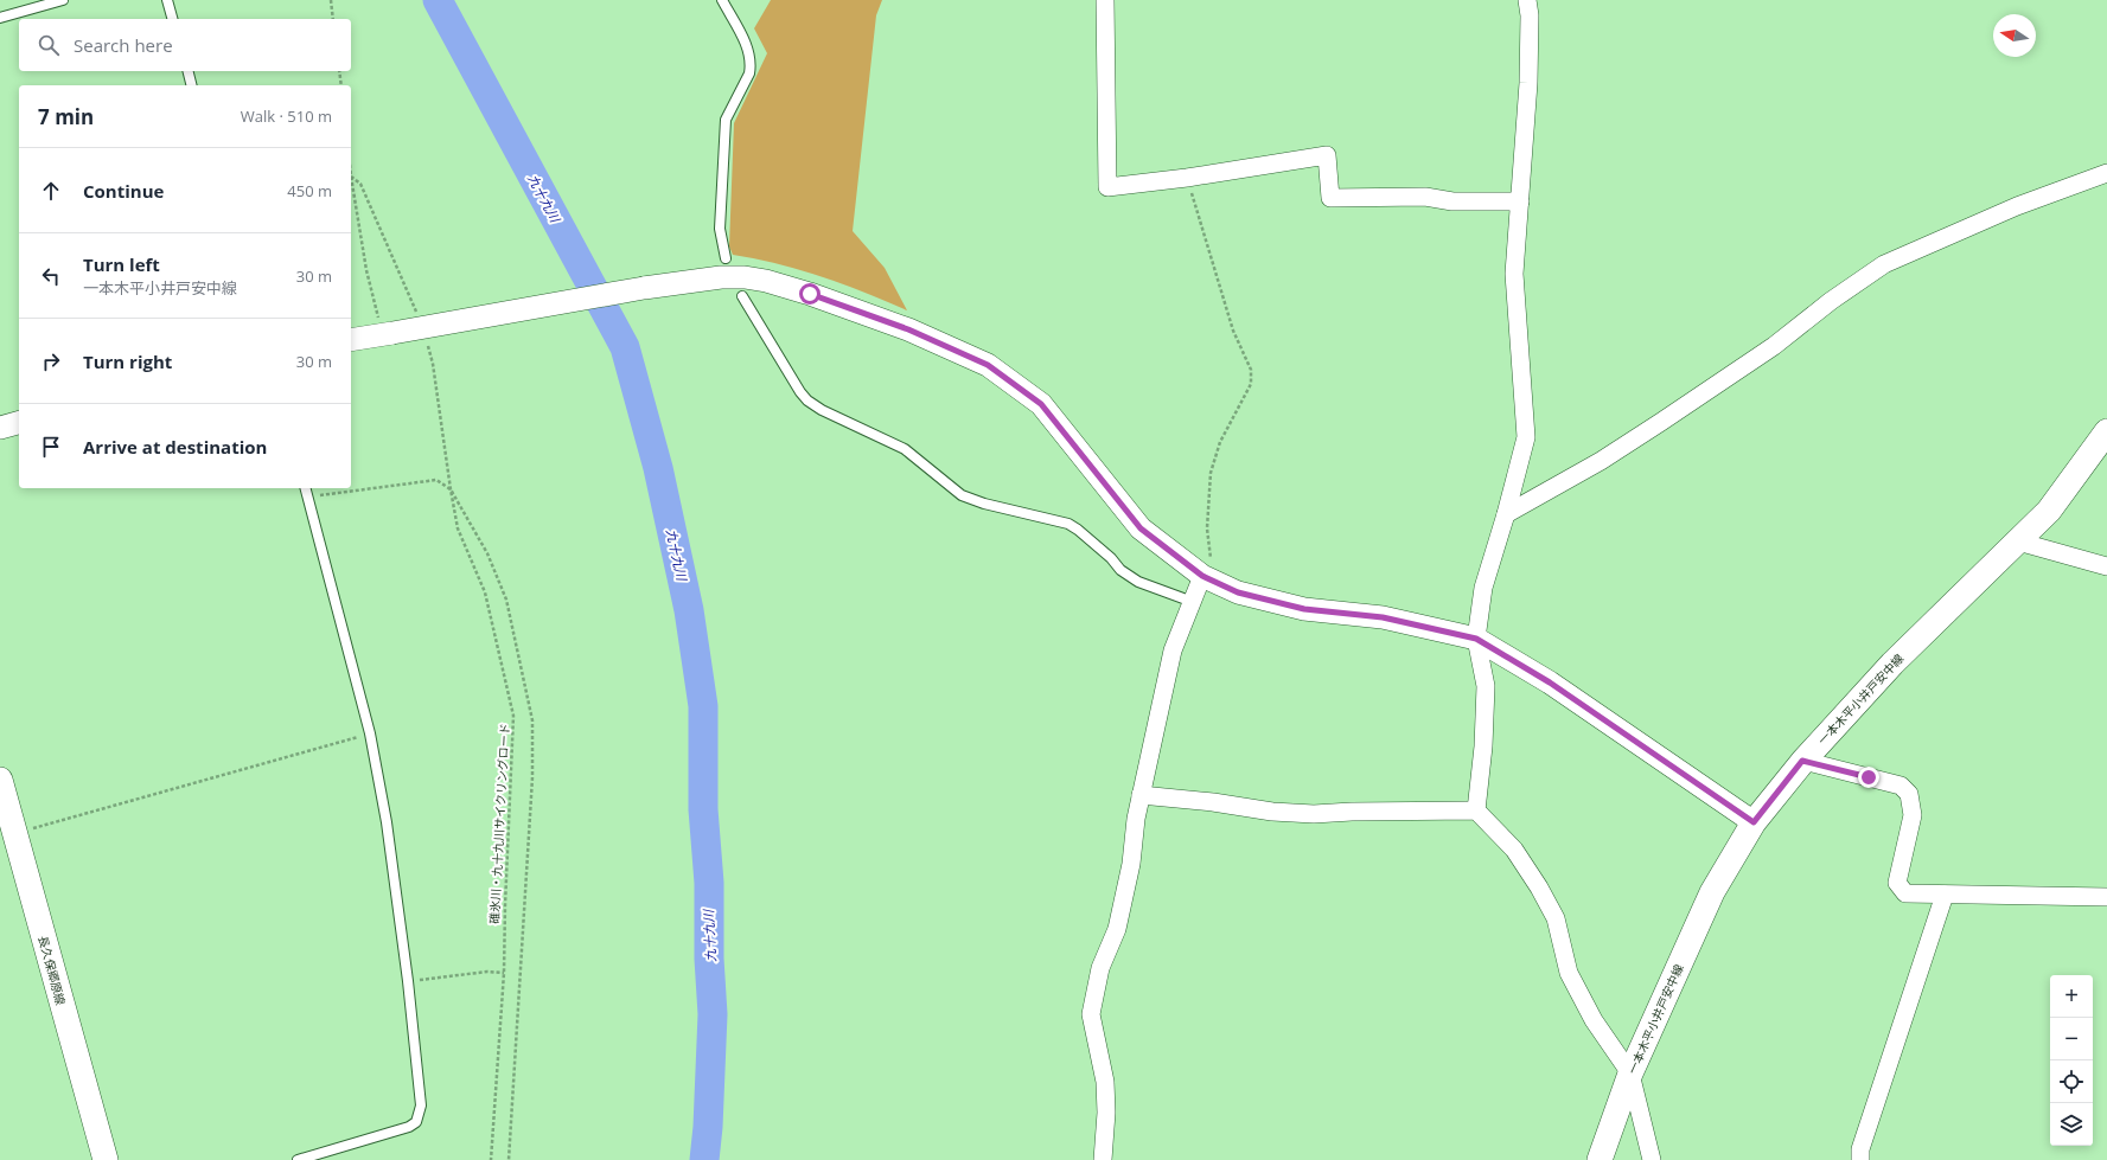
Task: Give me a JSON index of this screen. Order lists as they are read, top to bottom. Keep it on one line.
{"streets":{"main road":["一本木平小井戸安中線","長久保郷原線"],"path":["碓氷川・九十九川サイクリングロード"]},"water":["九十九川"],"north":"left","page":{"search":"Search here","heading":["7 min","Walk · 510 m"],"list":[["Continue","450 m"],["Turn left","一本木平小井戸安中線","30 m"],["Turn right","30 m"],"Arrive at destination"],"map_buttons":["+","−"]}}
